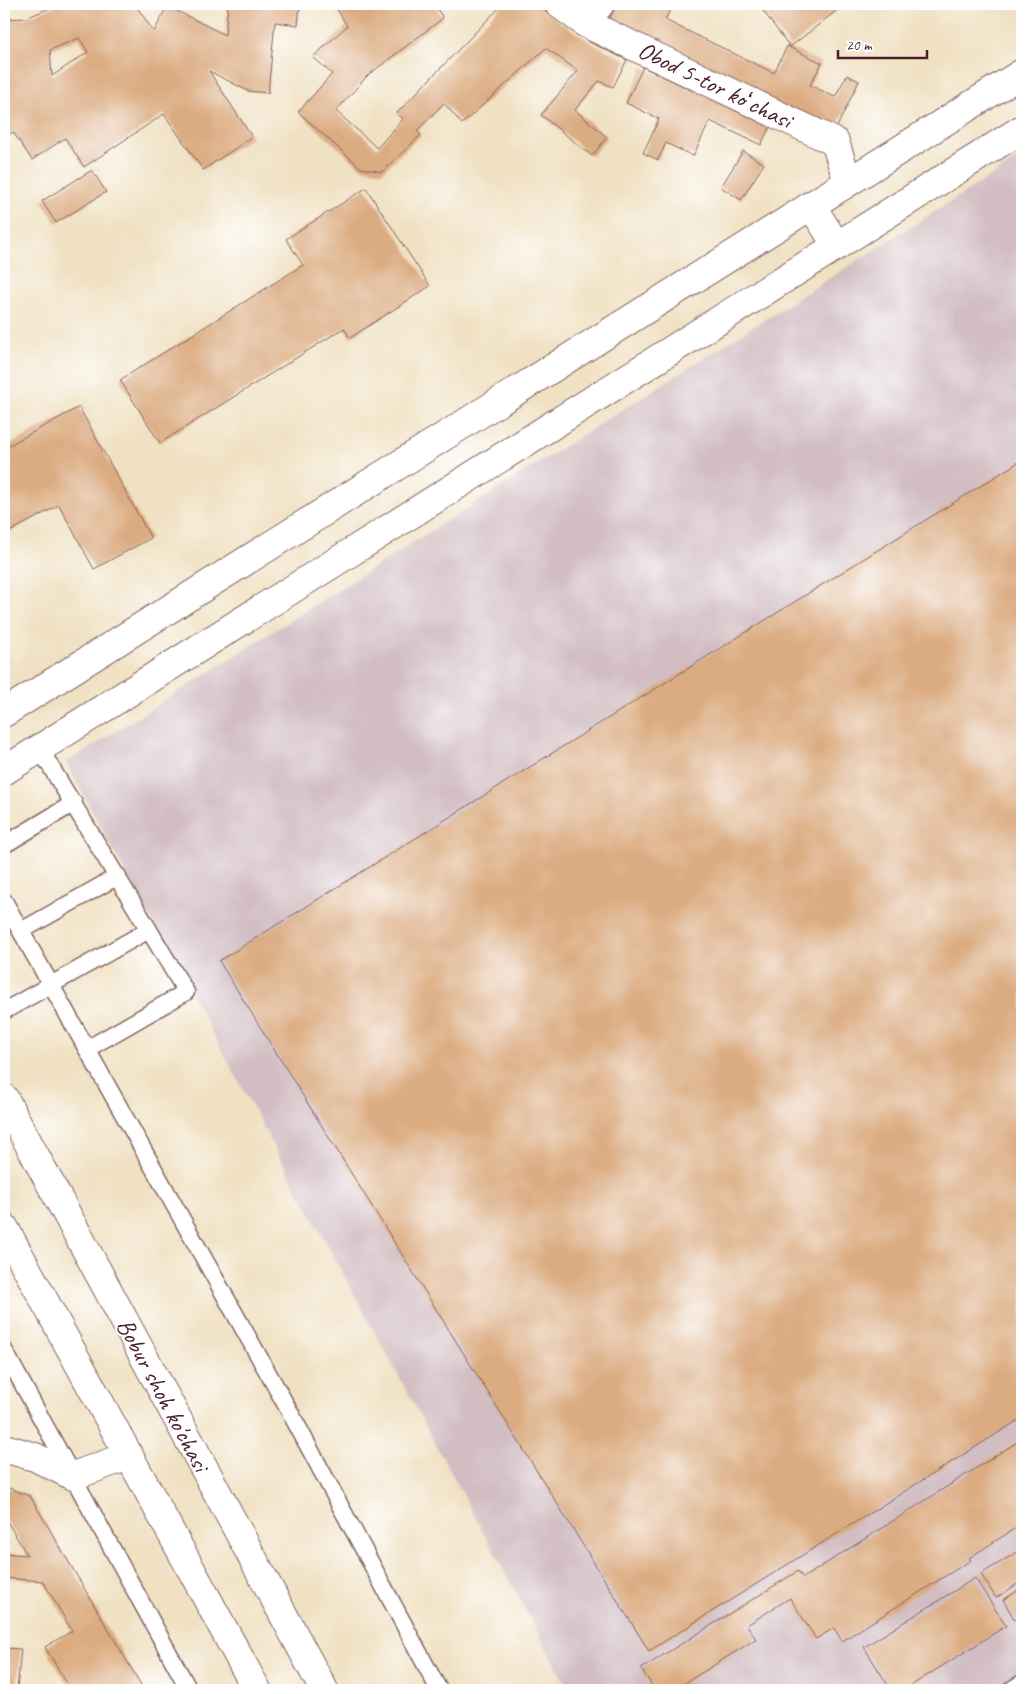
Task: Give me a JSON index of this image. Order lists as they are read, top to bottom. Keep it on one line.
{"streets":{"main road":["Obod 5-tor koʻchasi","Bobur shoh ko'chasi"]},"scale_bar":"20 m"}
